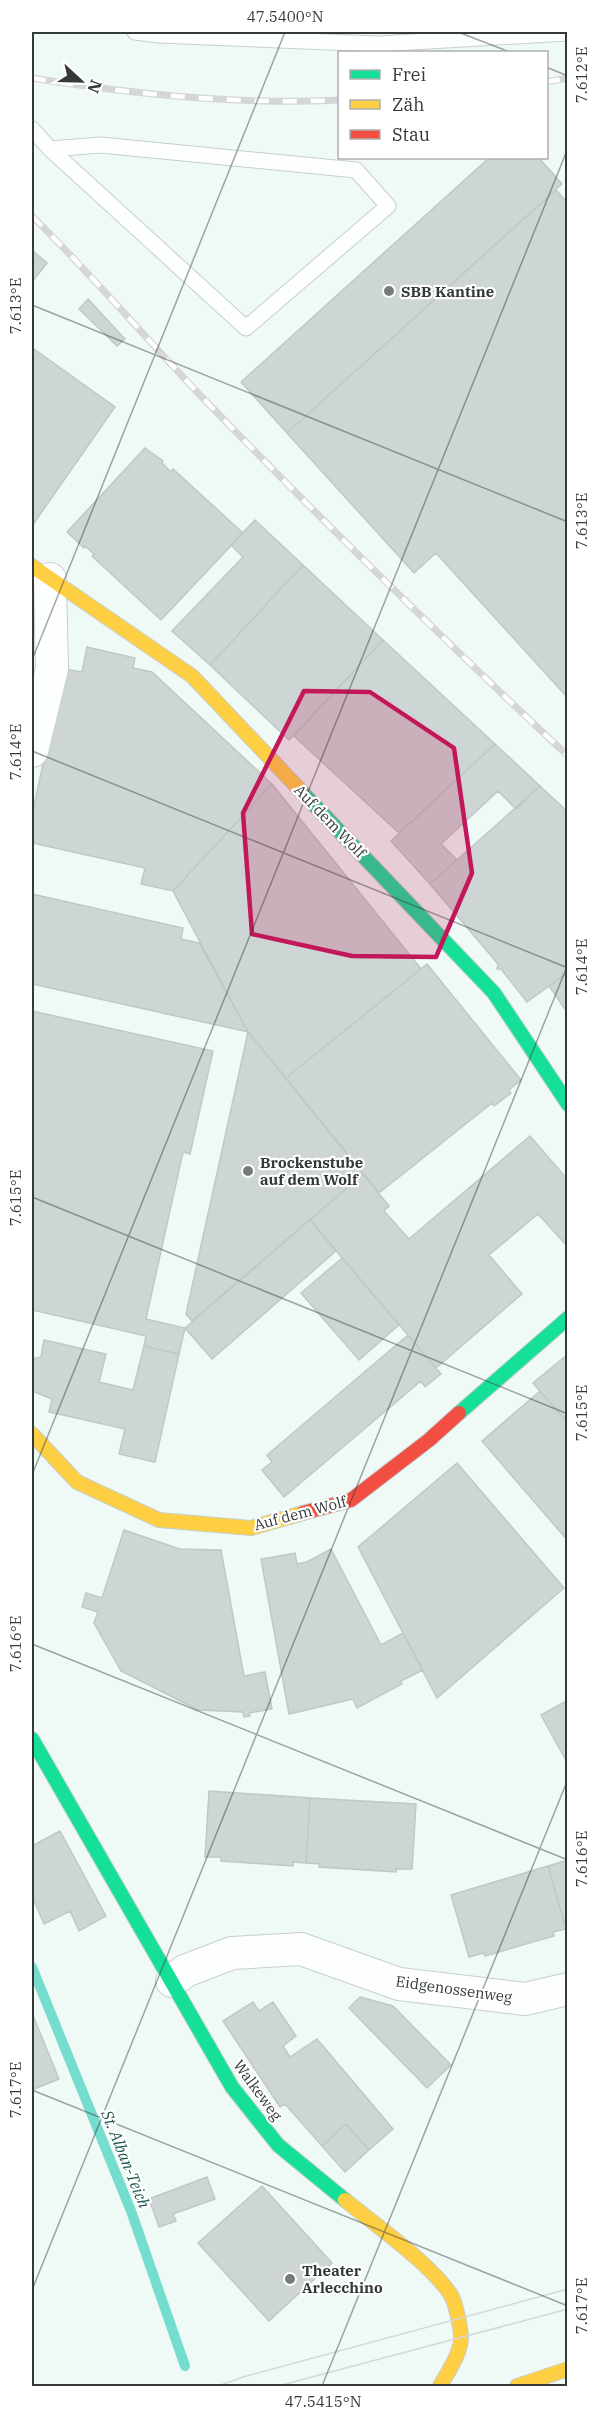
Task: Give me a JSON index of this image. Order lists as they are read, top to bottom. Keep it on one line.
{"streets":{"street":["Auf dem Wolf","Eidgenossenweg","Walkeweg"]},"crossings":[["Eidgenossenweg","Walkeweg"]],"water":["St. Alban-Teich"],"places":["SBB Kantine","Brockenstube auf dem Wolf","Theater Arlecchino"],"legend":["Frei","Zäh","Stau"],"north":"right","coordinates":["47.5400°N","7.612°E","7.613°E","7.614°E","7.615°E","7.616°E","7.617°E","47.5415°N"]}
